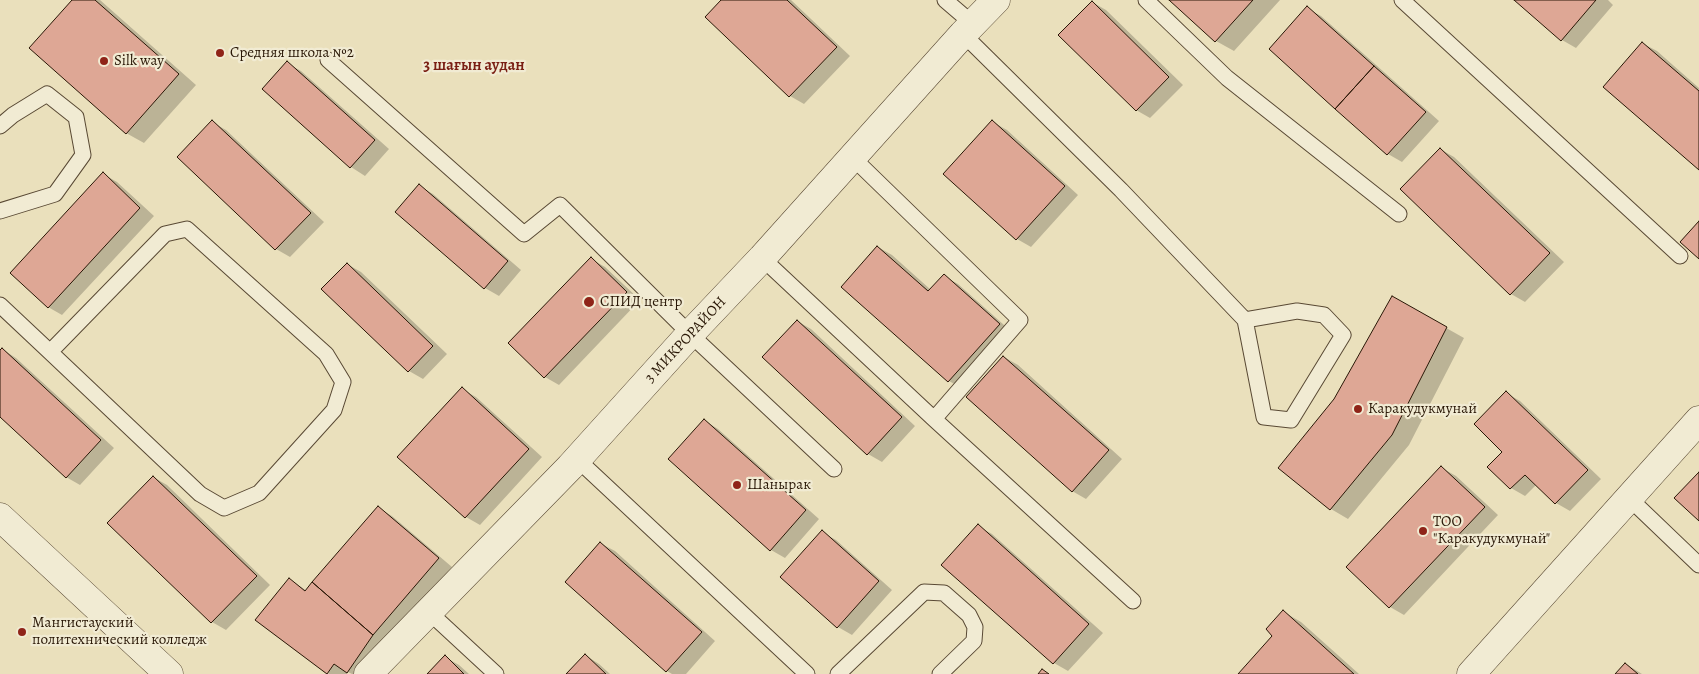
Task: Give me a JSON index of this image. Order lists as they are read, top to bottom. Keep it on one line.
{"streets":{"street":["3 МИКРОРАЙОН"]},"districts":["3 шағын аудан"],"places":["Средняя школа №2","Silk way","СПИД центр","Каракудукмунай","Шанырак","ТОО \"Каракудукмунай\"","Мангистауский политехнический колледж"]}
